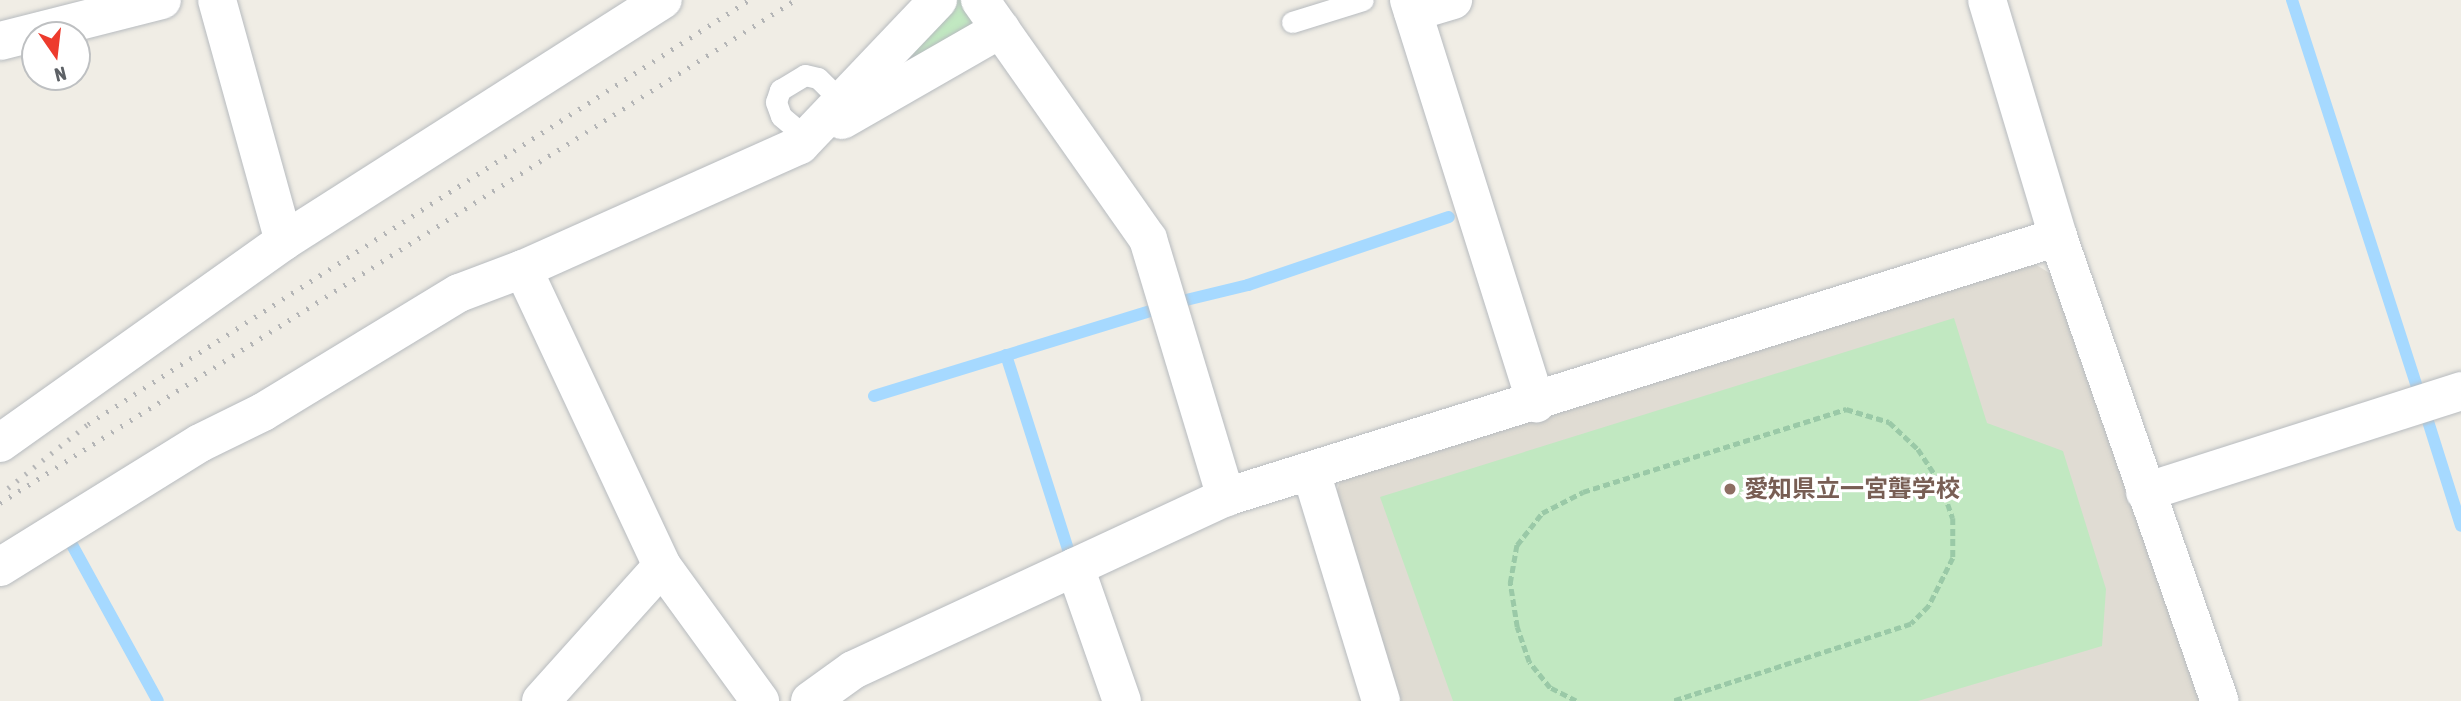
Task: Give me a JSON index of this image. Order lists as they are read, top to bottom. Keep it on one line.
{"places":["愛知県立一宮聾学校"],"north":"bottom"}
